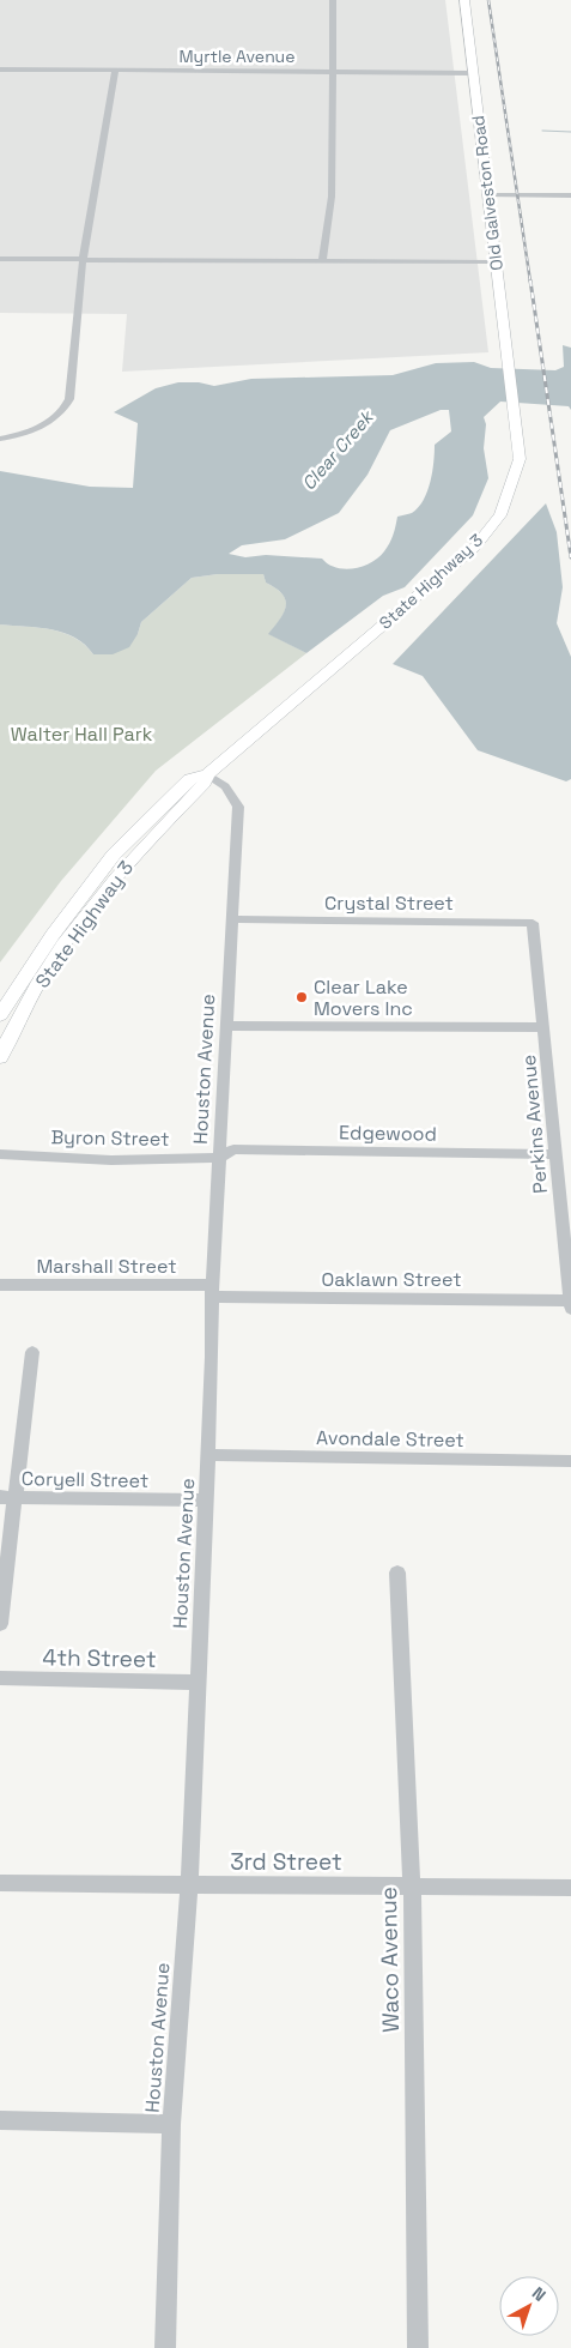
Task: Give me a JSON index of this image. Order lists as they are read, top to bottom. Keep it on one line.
{"streets":{"main road":["Old Galveston Road","State Highway 3"],"street":["Myrtle Avenue","Crystal Street","Houston Avenue","Perkins Avenue","Edgewood","Byron Street","Marshall Street","Oaklawn Street","Avondale Street","Coryell Street","4th Street","3rd Street","Waco Avenue"]},"crossings":[["Myrtle Avenue","Old Galveston Road"],["Old Galveston Road","State Highway 3"],["State Highway 3","Houston Avenue"],["Crystal Street","Houston Avenue"],["Crystal Street","Perkins Avenue"],["Houston Avenue","Edgewood"],["Houston Avenue","Byron Street"],["Houston Avenue","Marshall Street"],["Houston Avenue","Oaklawn Street"],["Houston Avenue","Avondale Street"],["Houston Avenue","Coryell Street"],["Houston Avenue","4th Street"],["Houston Avenue","3rd Street"],["Perkins Avenue","Edgewood"],["Perkins Avenue","Oaklawn Street"],["Edgewood","Byron Street"],["Marshall Street","Oaklawn Street"],["3rd Street","Waco Avenue"]],"water":["Clear Creek"],"parks":["Walter Hall Park"],"places":["Clear Lake Movers Inc"],"north":"top right"}
